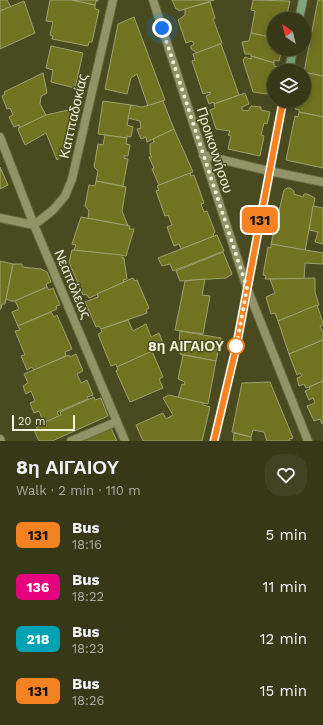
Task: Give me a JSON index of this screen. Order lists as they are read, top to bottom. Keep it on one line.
{"streets":{"street":["Καππαδοκίας","Προικοννήσου","Νεαπόλεως"]},"crossings":[["Καππαδοκίας","Νεαπόλεως"]],"places":["8η ΑΙΓΑΙΟΥ"],"lines":["bus line 131"],"scale_bar":"20 m","north":"top left","page":{"on_map":"131","scale":"20 m","heading":["8η ΑΙΓΑΙΟΥ","Walk · 2 min · 110 m"],"list":[{"mark":"131","name":"Bus","note":"18:16","value":"5 min"},{"mark":"136","name":"Bus","note":"18:22","value":"11 min"},{"mark":"218","name":"Bus","note":"18:23","value":"12 min"},{"mark":"131","name":"Bus","note":"18:26","value":"15 min"}]}}
